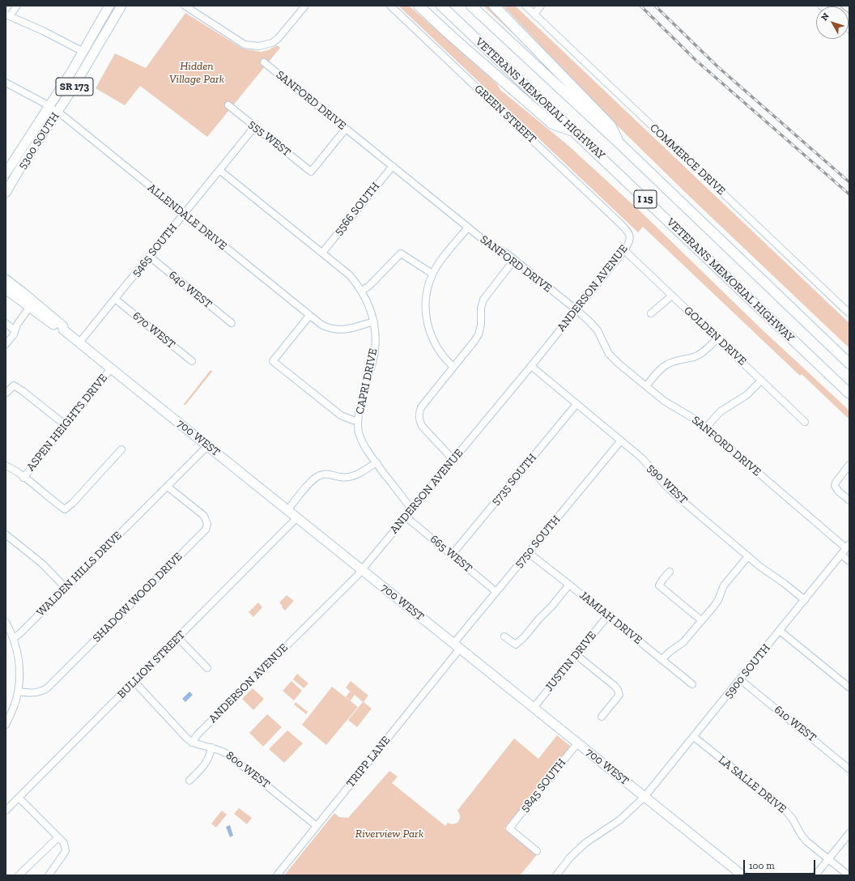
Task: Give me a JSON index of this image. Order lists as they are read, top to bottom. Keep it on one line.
{"streets":{"highway":["VETERANS MEMORIAL HIGHWAY","I 15"],"main road":["SR 173","5300 SOUTH","700 WEST"],"street":["SANFORD DRIVE","GREEN STREET","555 WEST","COMMERCE DRIVE","5566 SOUTH","ALLENDALE DRIVE","5465 SOUTH","ANDERSON AVENUE","640 WEST","670 WEST","GOLDEN DRIVE","CAPRI DRIVE","ASPEN HEIGHTS DRIVE","5735 SOUTH","590 WEST","5750 SOUTH","665 WEST","WALDEN HILLS DRIVE","SHADOW WOOD DRIVE","JAMIAH DRIVE","JUSTIN DRIVE","BULLION STREET","5900 SOUTH","610 WEST","TRIPP LANE","800 WEST","LA SALLE DRIVE","5845 SOUTH"]},"crossings":[["SANFORD DRIVE","555 WEST"],["SANFORD DRIVE","5566 SOUTH"],["SANFORD DRIVE","ANDERSON AVENUE"],["SANFORD DRIVE","5900 SOUTH"],["GREEN STREET","ANDERSON AVENUE"],["555 WEST","5465 SOUTH"],["5300 SOUTH","ALLENDALE DRIVE"],["5566 SOUTH","CAPRI DRIVE"],["ALLENDALE DRIVE","5465 SOUTH"],["ALLENDALE DRIVE","CAPRI DRIVE"],["5465 SOUTH","640 WEST"],["5465 SOUTH","670 WEST"],["5465 SOUTH","CAPRI DRIVE"],["5465 SOUTH","700 WEST"],["ANDERSON AVENUE","GOLDEN DRIVE"],["ANDERSON AVENUE","CAPRI DRIVE"],["ANDERSON AVENUE","700 WEST"],["ANDERSON AVENUE","590 WEST"],["ANDERSON AVENUE","665 WEST"],["ANDERSON AVENUE","800 WEST"],["ASPEN HEIGHTS DRIVE","700 WEST"],["700 WEST","5750 SOUTH"],["700 WEST","WALDEN HILLS DRIVE"],["700 WEST","JUSTIN DRIVE"],["700 WEST","BULLION STREET"],["700 WEST","5900 SOUTH"],["700 WEST","TRIPP LANE"],["700 WEST","5845 SOUTH"],["5735 SOUTH","590 WEST"],["5735 SOUTH","665 WEST"],["590 WEST","5750 SOUTH"],["590 WEST","5900 SOUTH"],["5750 SOUTH","665 WEST"],["5750 SOUTH","JAMIAH DRIVE"],["5750 SOUTH","TRIPP LANE"],["WALDEN HILLS DRIVE","SHADOW WOOD DRIVE"],["JAMIAH DRIVE","JUSTIN DRIVE"],["BULLION STREET","800 WEST"],["5900 SOUTH","610 WEST"],["5900 SOUTH","LA SALLE DRIVE"],["TRIPP LANE","800 WEST"]],"parks":["Hidden Village Park","Riverview Park"],"scale_bar":"100 m","north":"top left"}
